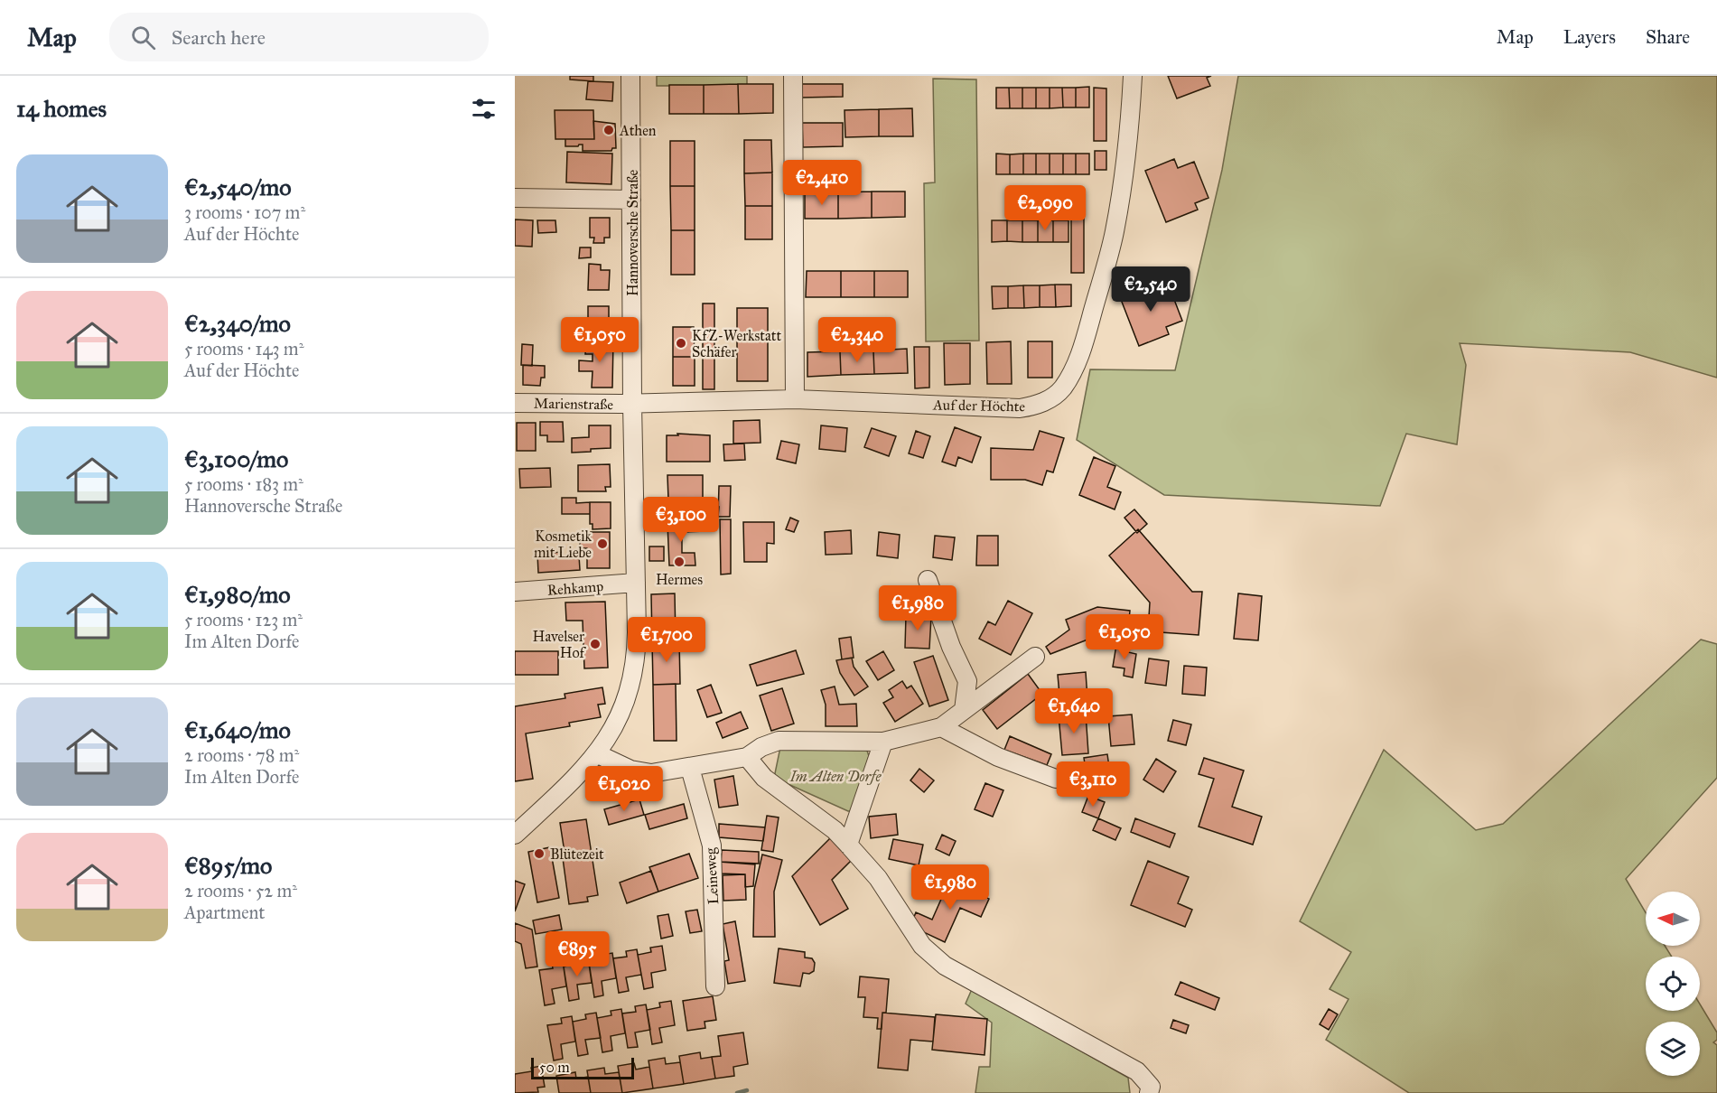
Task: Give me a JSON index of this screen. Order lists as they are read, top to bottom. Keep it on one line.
{"streets":{"street":["Hannoversche Straße","Marienstraße","Auf der Höchte","Rehkamp","Leineweg"]},"crossings":[["Hannoversche Straße","Marienstraße"],["Hannoversche Straße","Auf der Höchte"],["Hannoversche Straße","Rehkamp"],["Marienstraße","Auf der Höchte"]],"parks":["Im Alten Dorfe"],"places":["Athen","KfZ-Werkstatt Schäfer","Kosmetik mit Liebe","Hermes","Havelser Hof","Blütezeit"],"scale_bar":"50 m","north":"left","page":{"header":"Map","search":"Search here","nav":["Map","Layers","Share"],"heading":"14 homes","list":[{"name":"€2,540/mo","note":"3 rooms · 107 m² · Auf der Höchte"},{"name":"€2,340/mo","note":"5 rooms · 143 m² · Auf der Höchte"},{"name":"€3,100/mo","note":"5 rooms · 183 m² · Hannoversche Straße"},{"name":"€1,980/mo","note":"5 rooms · 123 m² · Im Alten Dorfe"},{"name":"€1,640/mo","note":"2 rooms · 78 m² · Im Alten Dorfe"},{"name":"€895/mo","note":"2 rooms · 52 m² · Apartment"}],"price":["€2,410","€2,090","€2,540","€1,050","€2,340","€3,100","€1,980","€1,050","€1,700","€1,640","€3,110","€1,020","€1,980","€895"],"scale":"50 m"}}
